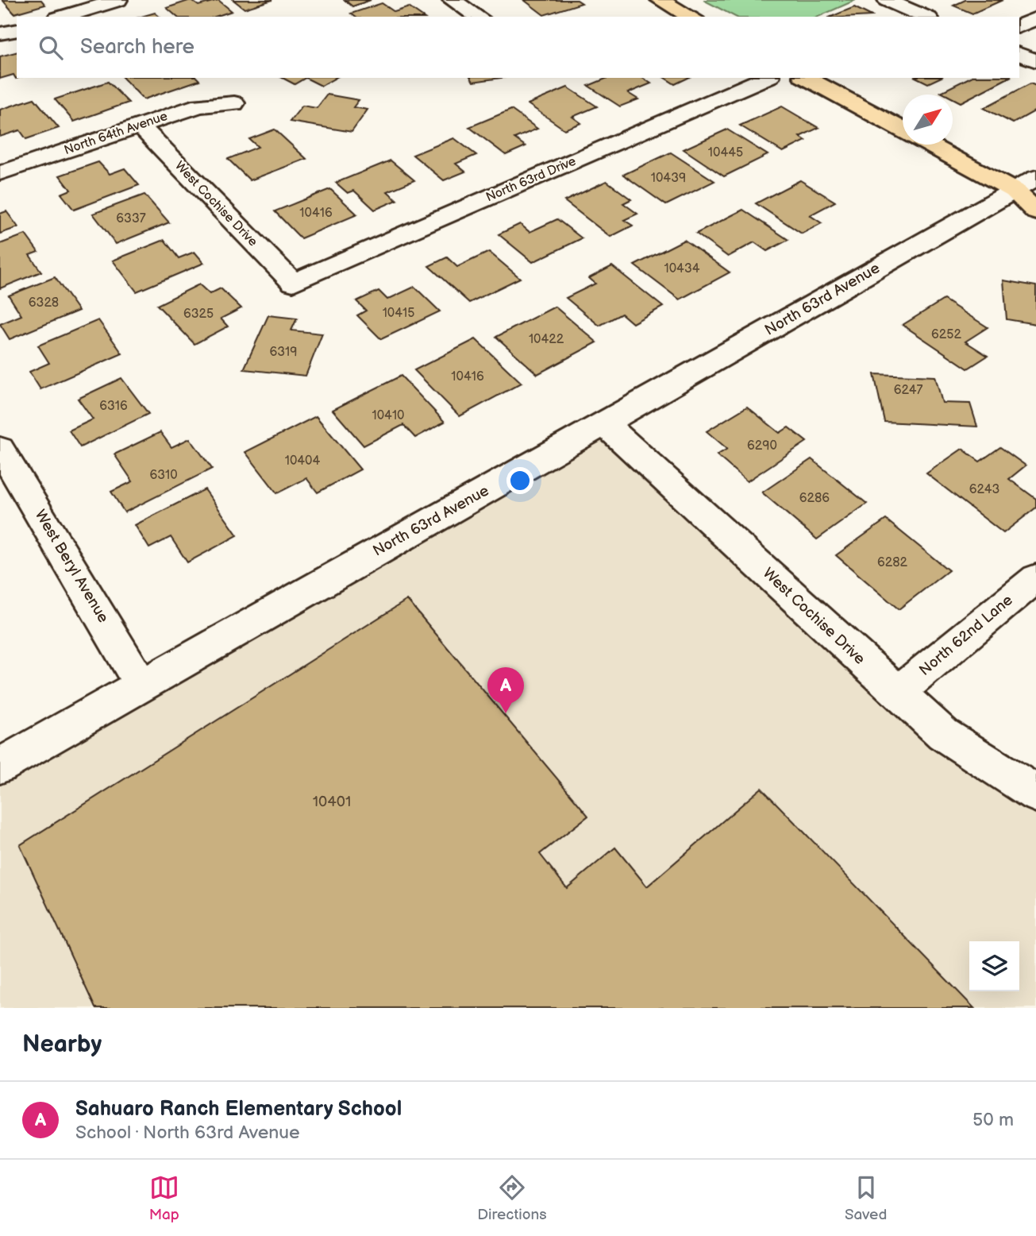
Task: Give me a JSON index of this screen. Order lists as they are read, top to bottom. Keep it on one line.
{"streets":{"street":["North 64th Avenue","North 63rd Drive","West Cochise Drive","North 63rd Avenue","West Beryl Avenue","North 62nd Lane"]},"crossings":[["North 64th Avenue","West Cochise Drive"],["North 63rd Drive","West Cochise Drive"],["West Cochise Drive","North 63rd Avenue"],["West Cochise Drive","North 62nd Lane"],["North 63rd Avenue","West Beryl Avenue"]],"house_numbers":["10445","10439","10416","6337","10434","6328","10415","6325","6252","10422","6319","10416","6247","6316","10410","6290","10404","6310","6243","6286","6282","10401"],"north":"top right","page":{"search":"Search here","pins":"A","heading":"Nearby","list":[{"mark":"A","name":"Sahuaro Ranch Elementary School","note":"School · North 63rd Avenue","value":"50 m"}],"nav":["Map","Directions","Saved"]}}
